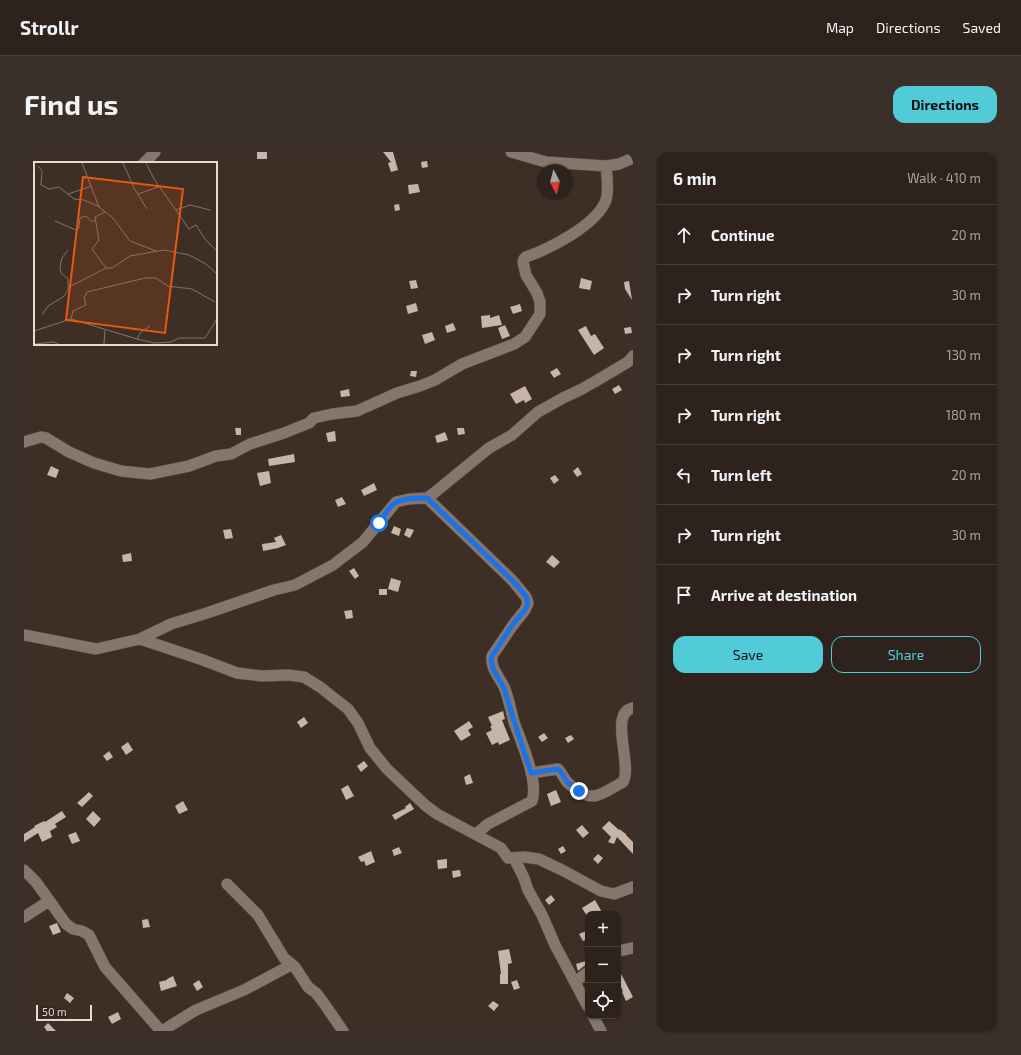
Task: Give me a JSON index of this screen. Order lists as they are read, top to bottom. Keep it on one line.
{"scale_bar":"50 m","north":"bottom","page":{"header":"Strollr","nav":["Map","Directions","Saved"],"buttons":["Directions",["Save","Share"]],"title":"Find us","heading":["6 min","Walk · 410 m"],"list":[["Continue","20 m"],["Turn right","30 m"],["Turn right","130 m"],["Turn right","180 m"],["Turn left","20 m"],["Turn right","30 m"],"Arrive at destination"],"map_buttons":["+","−"],"scale":"50 m"}}
